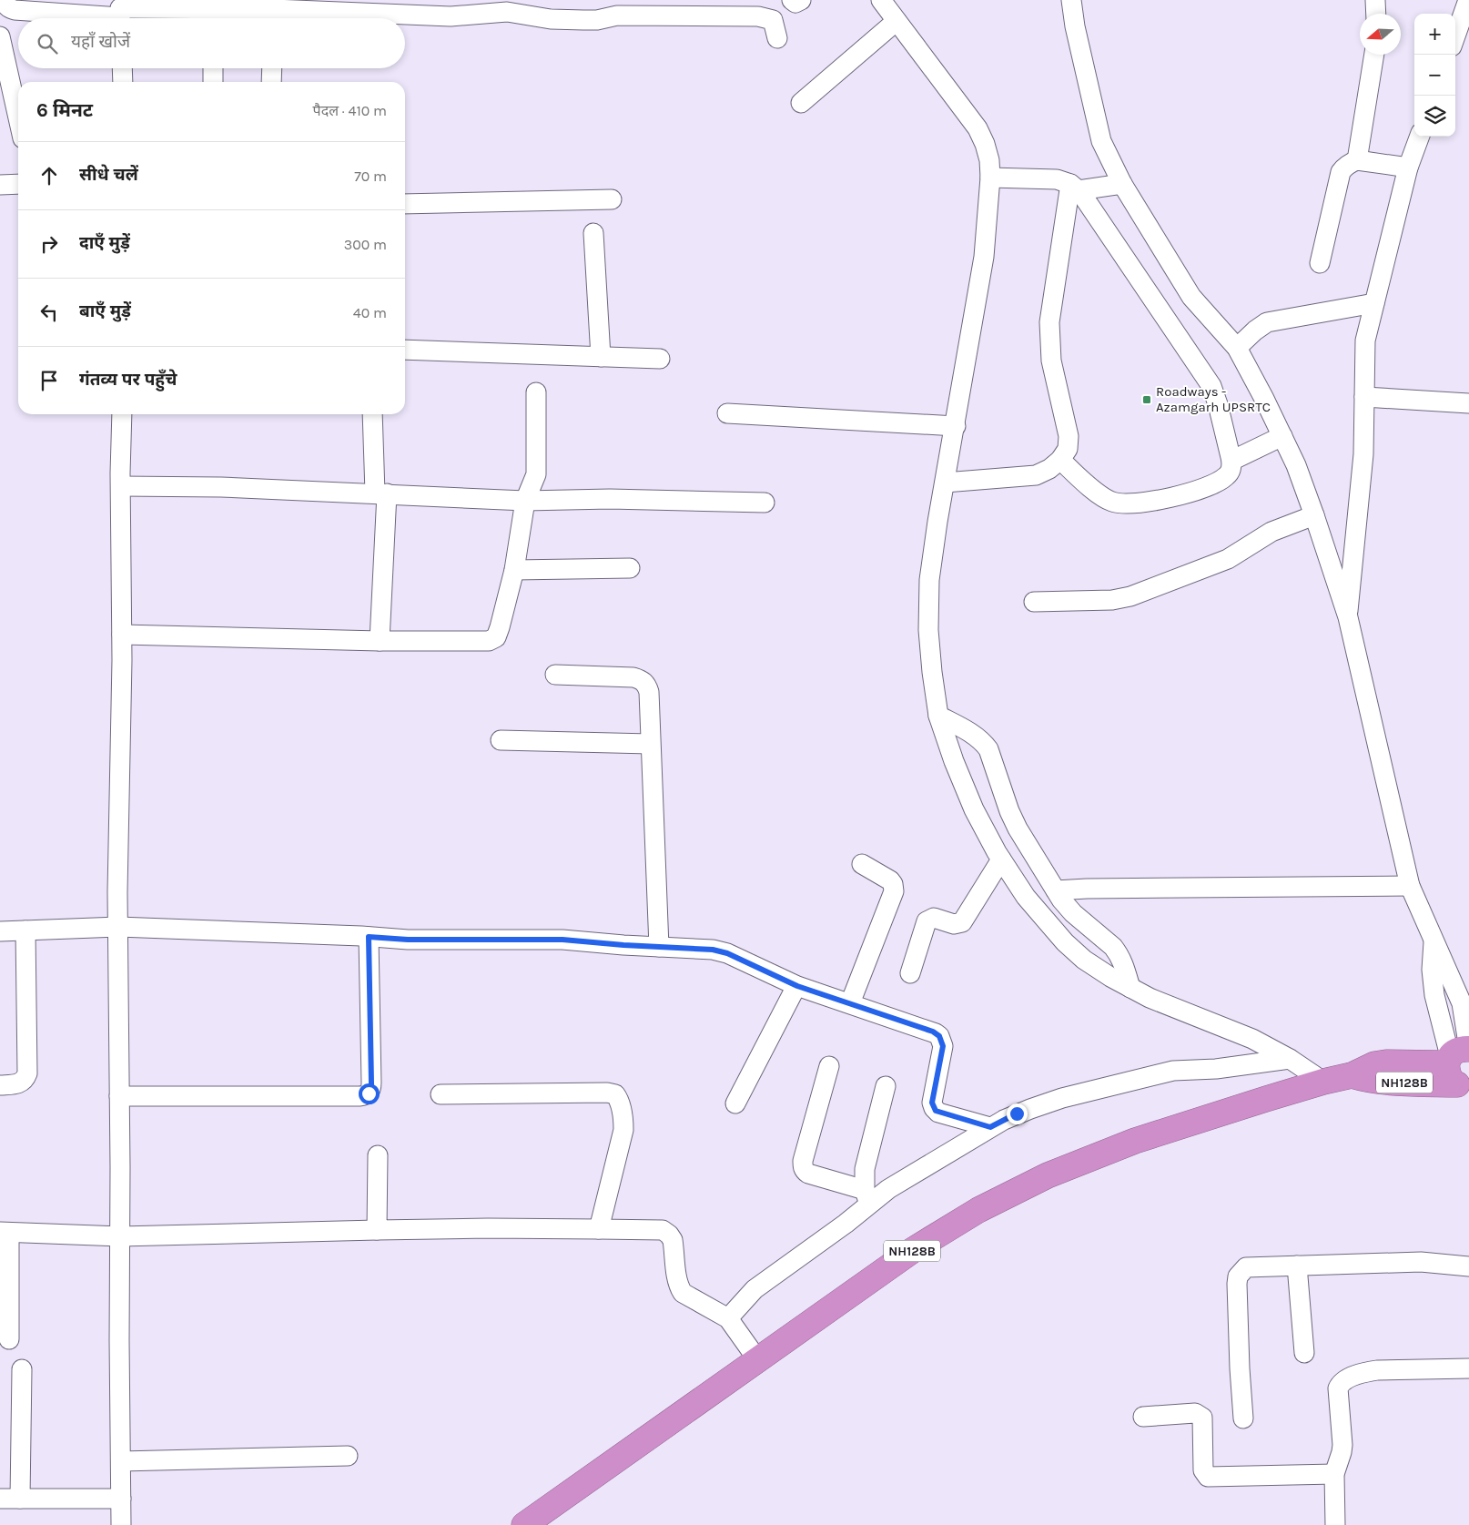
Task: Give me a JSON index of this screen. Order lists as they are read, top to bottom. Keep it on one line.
{"streets":{"highway":["NH128B"]},"places":{"transit":["Roadways - Azamgarh UPSRTC"]},"north":"left","page":{"map_buttons":["+","−"],"search":"यहाँ खोजें","heading":["6 मिनट","पैदल · 410 m"],"list":[["सीधे चलें","70 m"],["दाएँ मुड़ें","300 m"],["बाएँ मुड़ें","40 m"],"गंतव्य पर पहुँचे"]}}
